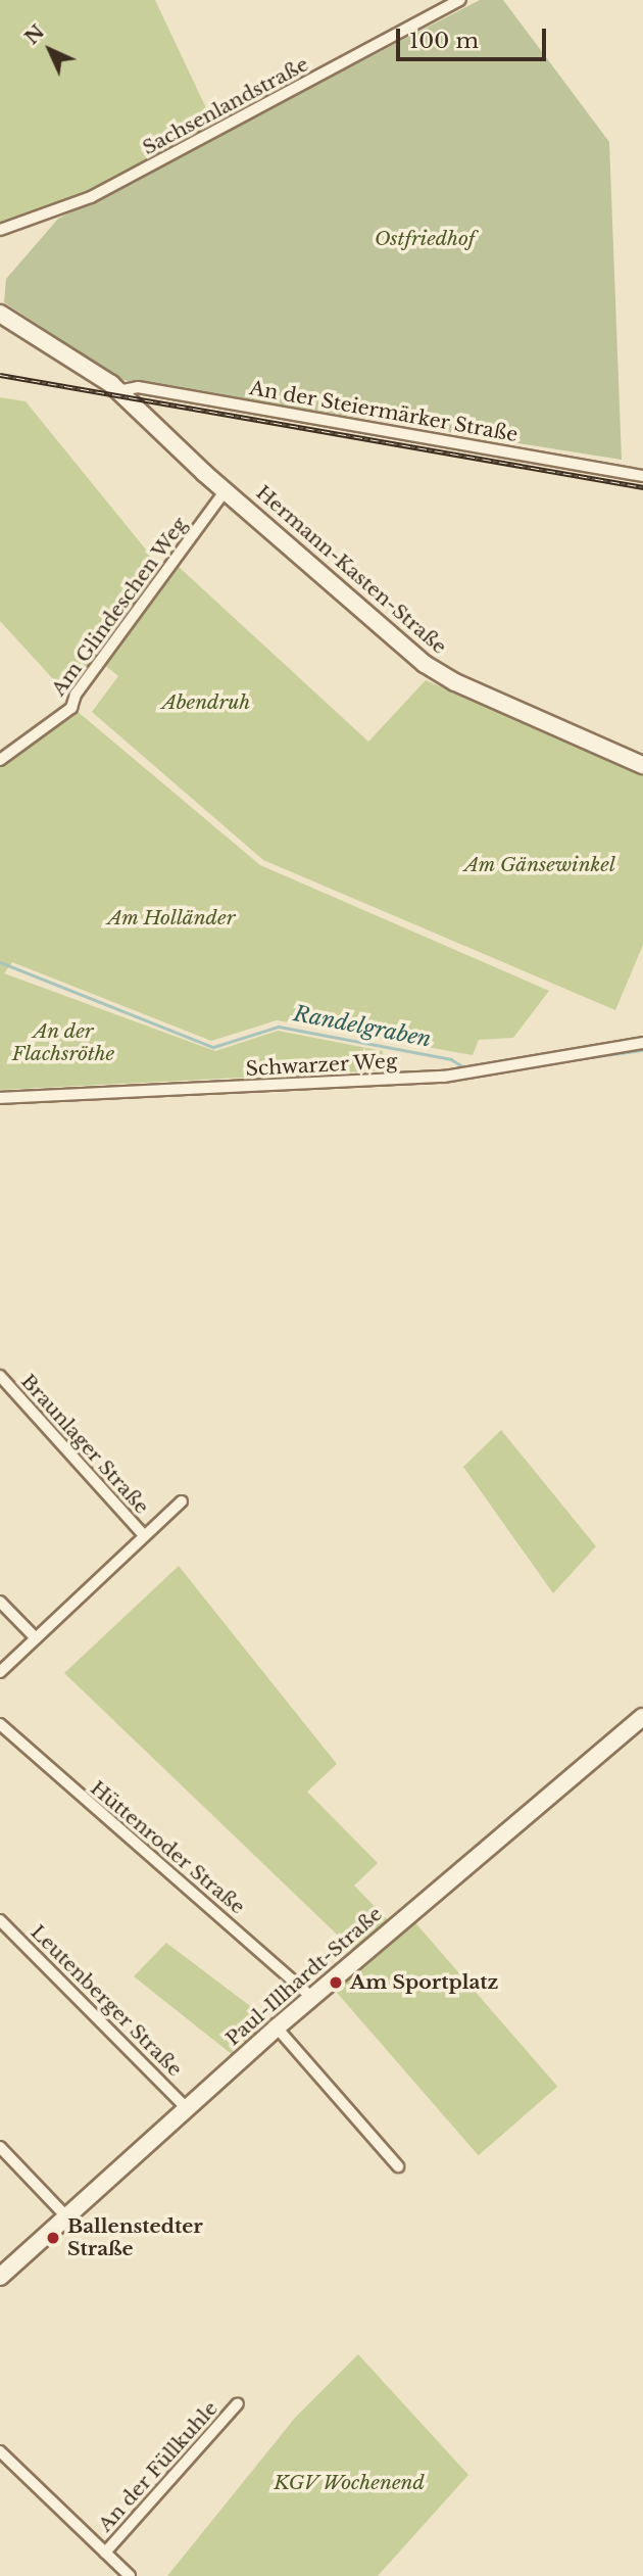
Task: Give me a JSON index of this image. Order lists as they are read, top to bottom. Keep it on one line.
{"streets":{"street":["Sachsenlandstraße","An der Steiermärker Straße","Hermann-Kasten-Straße","Am Glindeschen Weg","Schwarzer Weg","Braunlager Straße","Hüttenroder Straße","Paul-Illhardt-Straße","Leutenberger Straße","An der Füllkuhle"]},"crossings":[["An der Steiermärker Straße","Hermann-Kasten-Straße"],["Hermann-Kasten-Straße","Am Glindeschen Weg"],["Hüttenroder Straße","Paul-Illhardt-Straße"],["Paul-Illhardt-Straße","Leutenberger Straße"]],"water":["Randelgraben"],"parks":["Ostfriedhof","Abendruh","Am Gänsewinkel","Am Holländer","An der Flachsröthe","KGV Wochenend"],"places":["Am Sportplatz","Ballenstedter Straße"],"scale_bar":"100 m","north":"top left"}
